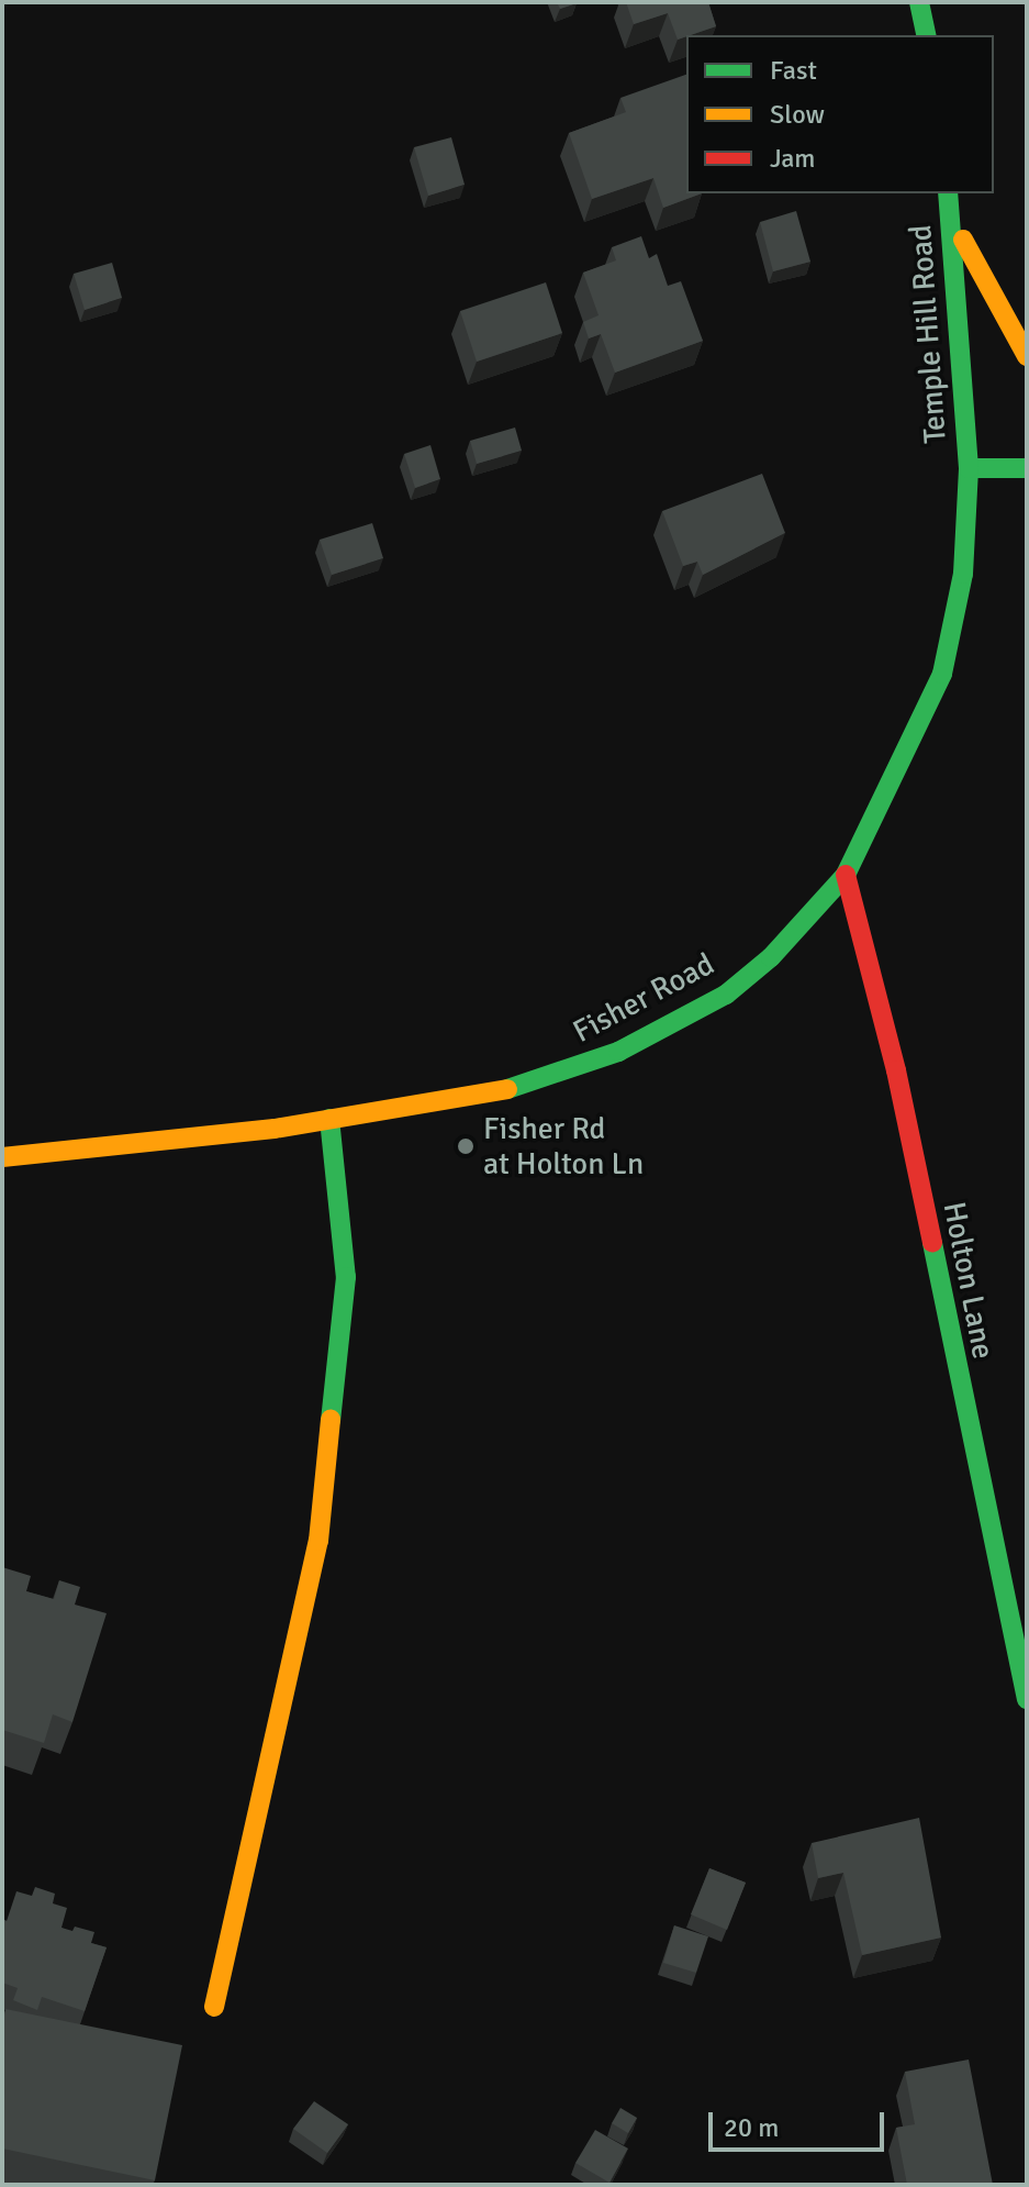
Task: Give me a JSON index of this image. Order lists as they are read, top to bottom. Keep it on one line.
{"streets":{"street":["Temple Hill Road","Fisher Road","Holton Lane"]},"crossings":[["Temple Hill Road","Fisher Road"],["Fisher Road","Holton Lane"]],"places":["Fisher Rd at Holton Ln"],"legend":["Fast","Slow","Jam"],"scale_bar":"20 m"}
